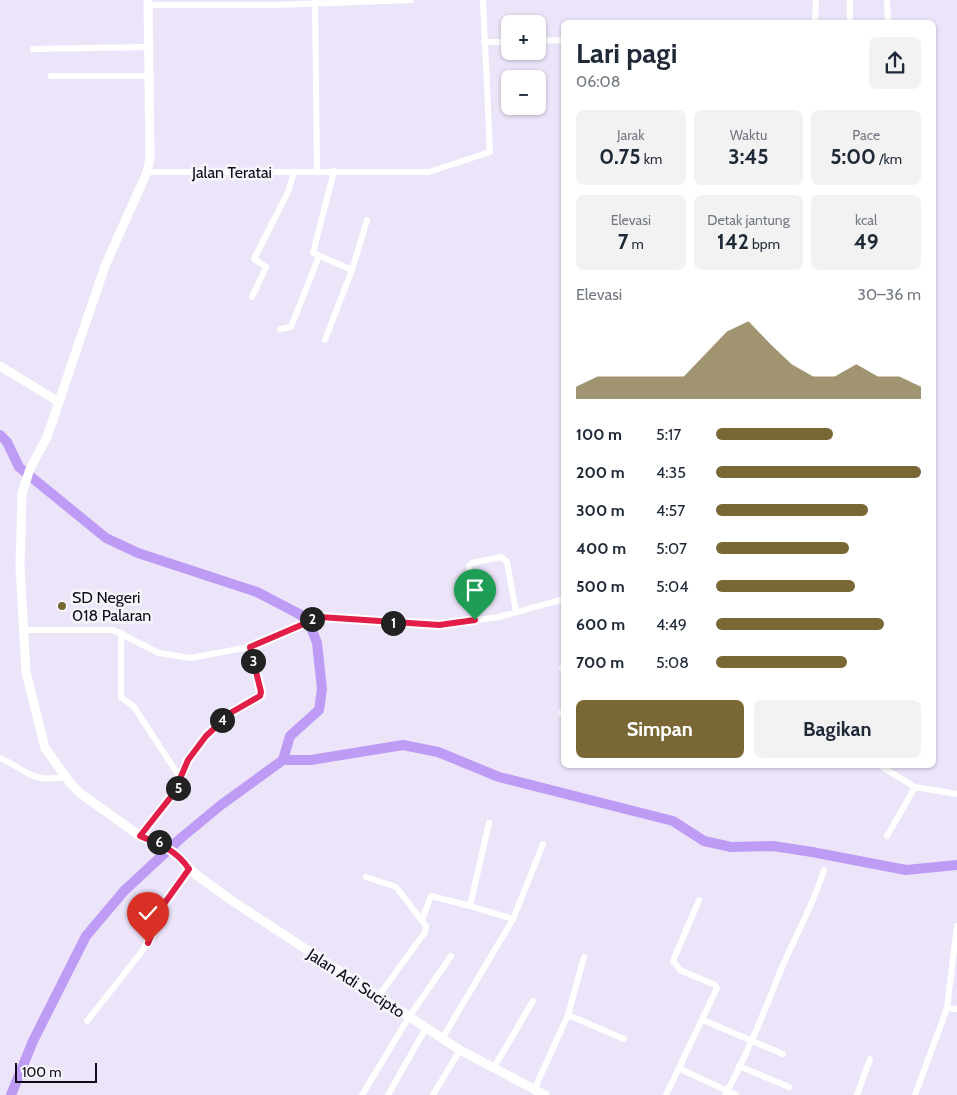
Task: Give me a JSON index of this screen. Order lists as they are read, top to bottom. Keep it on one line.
{"streets":{"street":["Jalan Teratai","Jalan Adi Sucipto"]},"crossings":[["Jalan Teratai","Jalan Adi Sucipto"]],"places":["SD Negeri 018 Palaran"],"scale_bar":"100 m","page":{"map_buttons":["+","−"],"heading":["Lari pagi","06:08"],"stats":[["Jarak","0.75 km"],["Waktu","3:45"],["Pace","5:00 /km"],["Elevasi","7 m"],["Detak jantung","142 bpm"],["kcal","49"]],"chart":["Elevasi","30–36 m"],"list":[{"name":"100 m","note":"5:17"},{"name":"200 m","note":"4:35"},{"name":"300 m","note":"4:57"},{"name":"400 m","note":"5:07"},{"name":"500 m","note":"5:04"},{"name":"600 m","note":"4:49"},{"name":"700 m","note":"5:08"}],"pins":["2","1","3","4","5","6"],"buttons":["Simpan","Bagikan"],"scale":"100 m"}}
